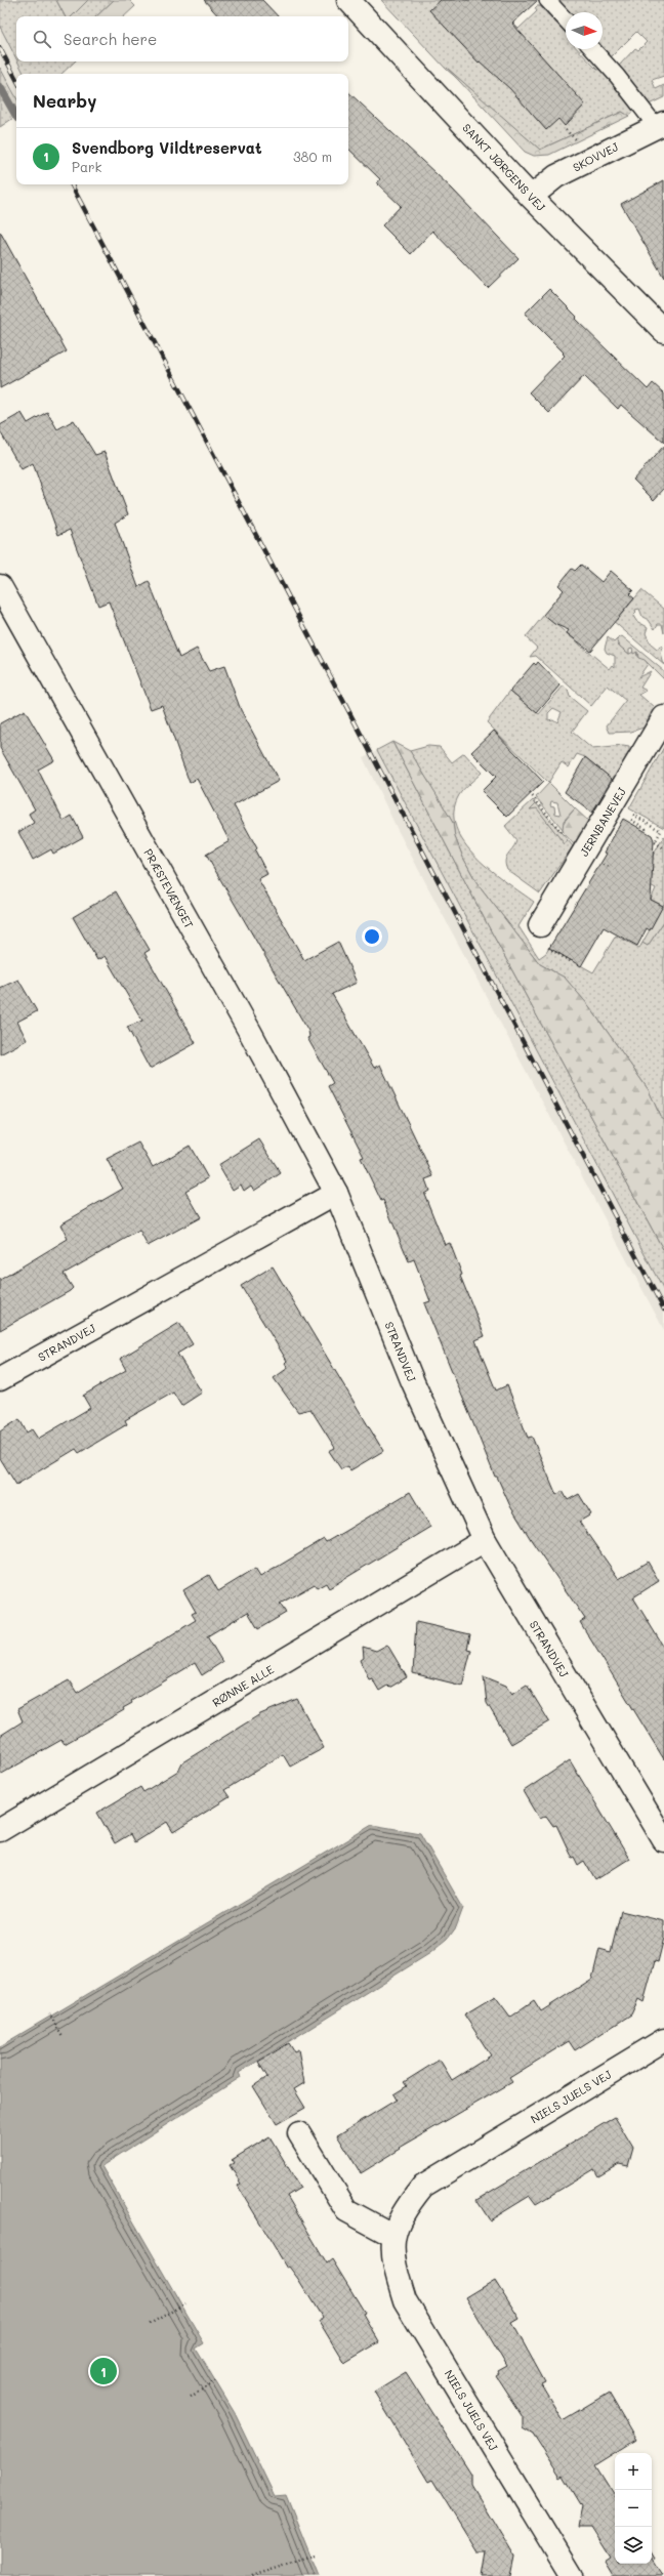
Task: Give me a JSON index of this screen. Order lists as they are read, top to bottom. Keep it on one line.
{"streets":{"street":["SKOVVEJ","SANKT JØRGENS VEJ","JERNBANEVEJ","PRÆSTEVÆNGET","STRANDVEJ","RØNNE ALLE","NIELS JUELS VEJ"]},"crossings":[["SKOVVEJ","SANKT JØRGENS VEJ"],["PRÆSTEVÆNGET","STRANDVEJ"],["STRANDVEJ","RØNNE ALLE"]],"north":"right","page":{"search":"Search here","heading":"Nearby","list":[{"mark":"1","name":"Svendborg Vildtreservat","note":"Park","value":"380 m"}],"pins":"1","map_buttons":["+","−"]}}
